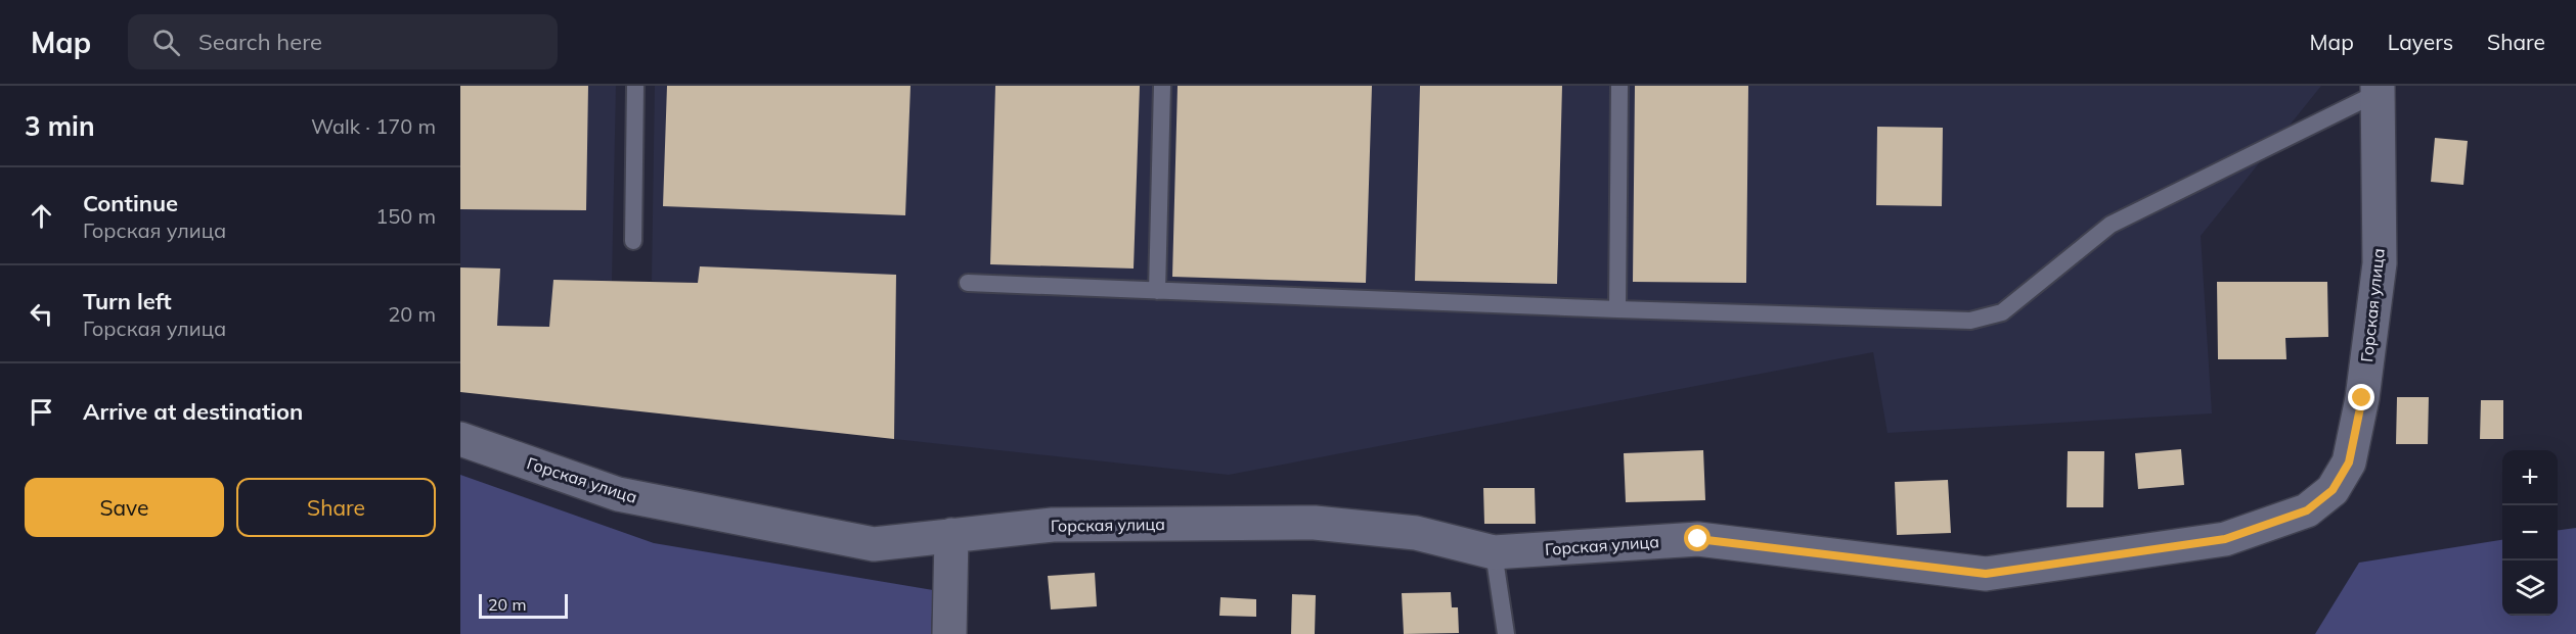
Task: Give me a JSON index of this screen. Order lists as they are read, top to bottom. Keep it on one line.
{"streets":{"street":["Горская улица"]},"scale_bar":"20 m","page":{"header":"Map","search":"Search here","nav":["Map","Layers","Share"],"heading":["3 min","Walk · 170 m"],"list":[["Continue","Горская улица","150 m"],["Turn left","Горская улица","20 m"],"Arrive at destination"],"map_buttons":["+","−"],"buttons":["Save","Share"],"scale":"20 m"}}
